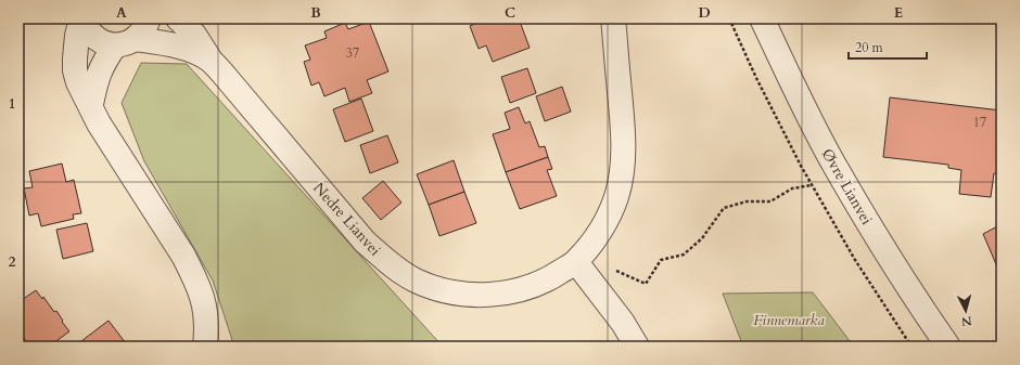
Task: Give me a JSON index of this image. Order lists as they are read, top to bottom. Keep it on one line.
{"streets":{"street":["Øvre Lianvei","Nedre Lianvei"]},"parks":["Finnemarka"],"house_numbers":["37","17"],"scale_bar":"20 m","north":"bottom","grid":{"columns":["A","B","C","D","E"],"rows":["1","2"]}}
